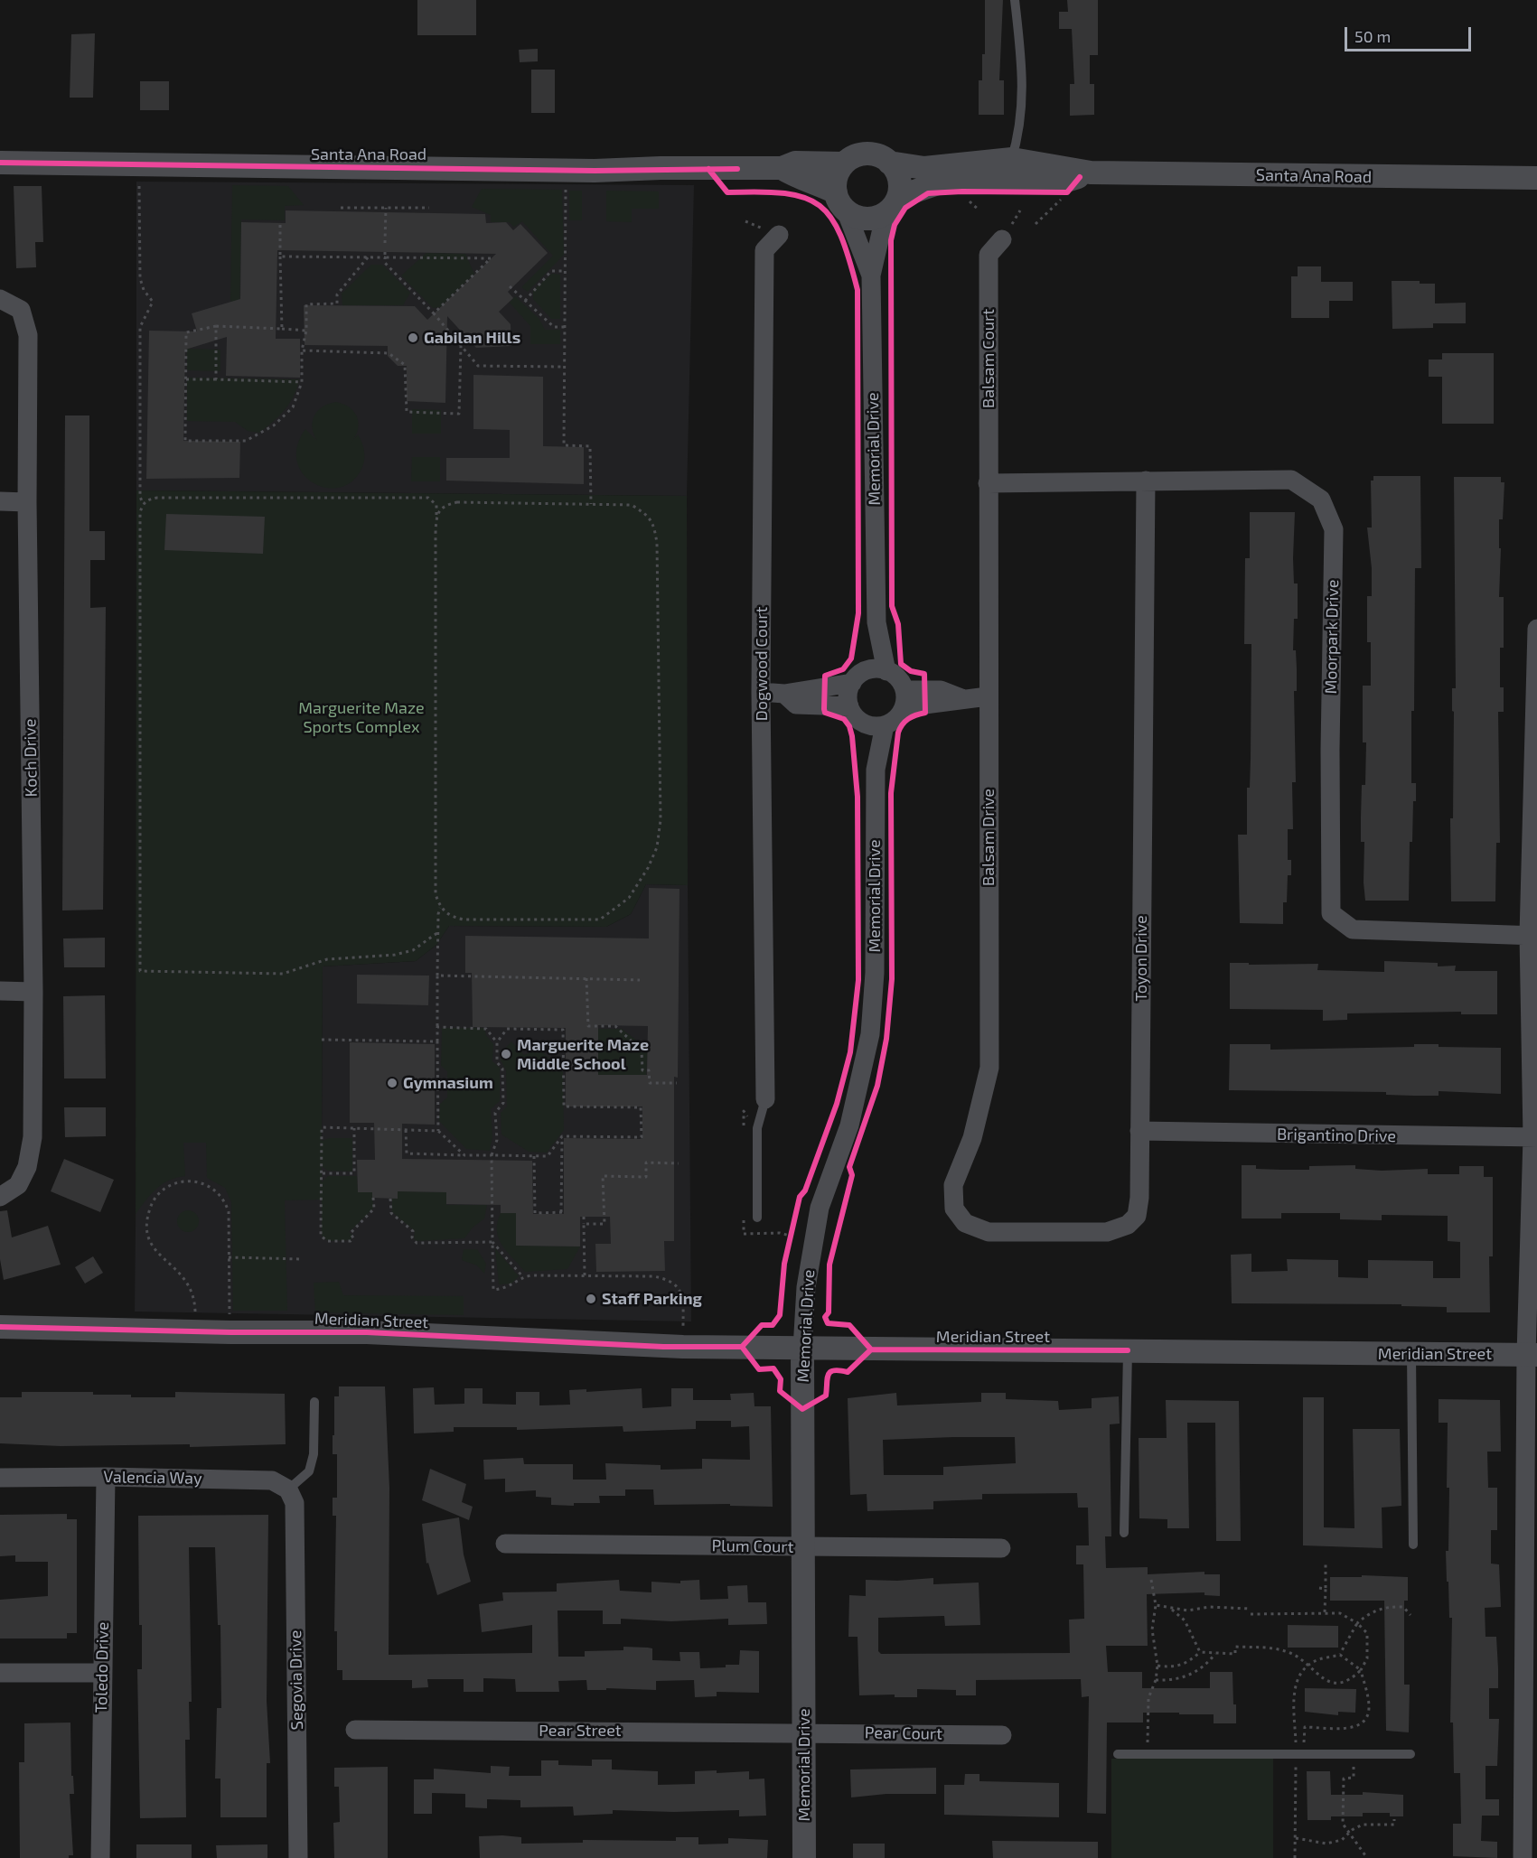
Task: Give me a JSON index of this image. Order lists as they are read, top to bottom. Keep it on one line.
{"streets":{"street":["Santa Ana Road","Balsam Court","Memorial Drive","Moorpark Drive","Dogwood Court","Koch Drive","Balsam Drive","Toyon Drive","Brigantino Drive","Meridian Street","Valencia Way","Plum Court","Toledo Drive","Segovia Drive","Pear Street","Pear Court"]},"crossings":[["Balsam Court","Moorpark Drive"],["Balsam Court","Balsam Drive"],["Memorial Drive","Meridian Street"],["Memorial Drive","Plum Court"],["Memorial Drive","Pear Street"],["Memorial Drive","Pear Court"],["Moorpark Drive","Balsam Drive"],["Moorpark Drive","Toyon Drive"],["Balsam Drive","Toyon Drive"],["Toyon Drive","Brigantino Drive"],["Valencia Way","Toledo Drive"],["Valencia Way","Segovia Drive"],["Pear Street","Pear Court"]],"parks":["Marguerite Maze Sports Complex"],"places":["Gabilan Hills","Marguerite Maze Middle School","Gymnasium","Staff Parking"],"scale_bar":"50 m"}
